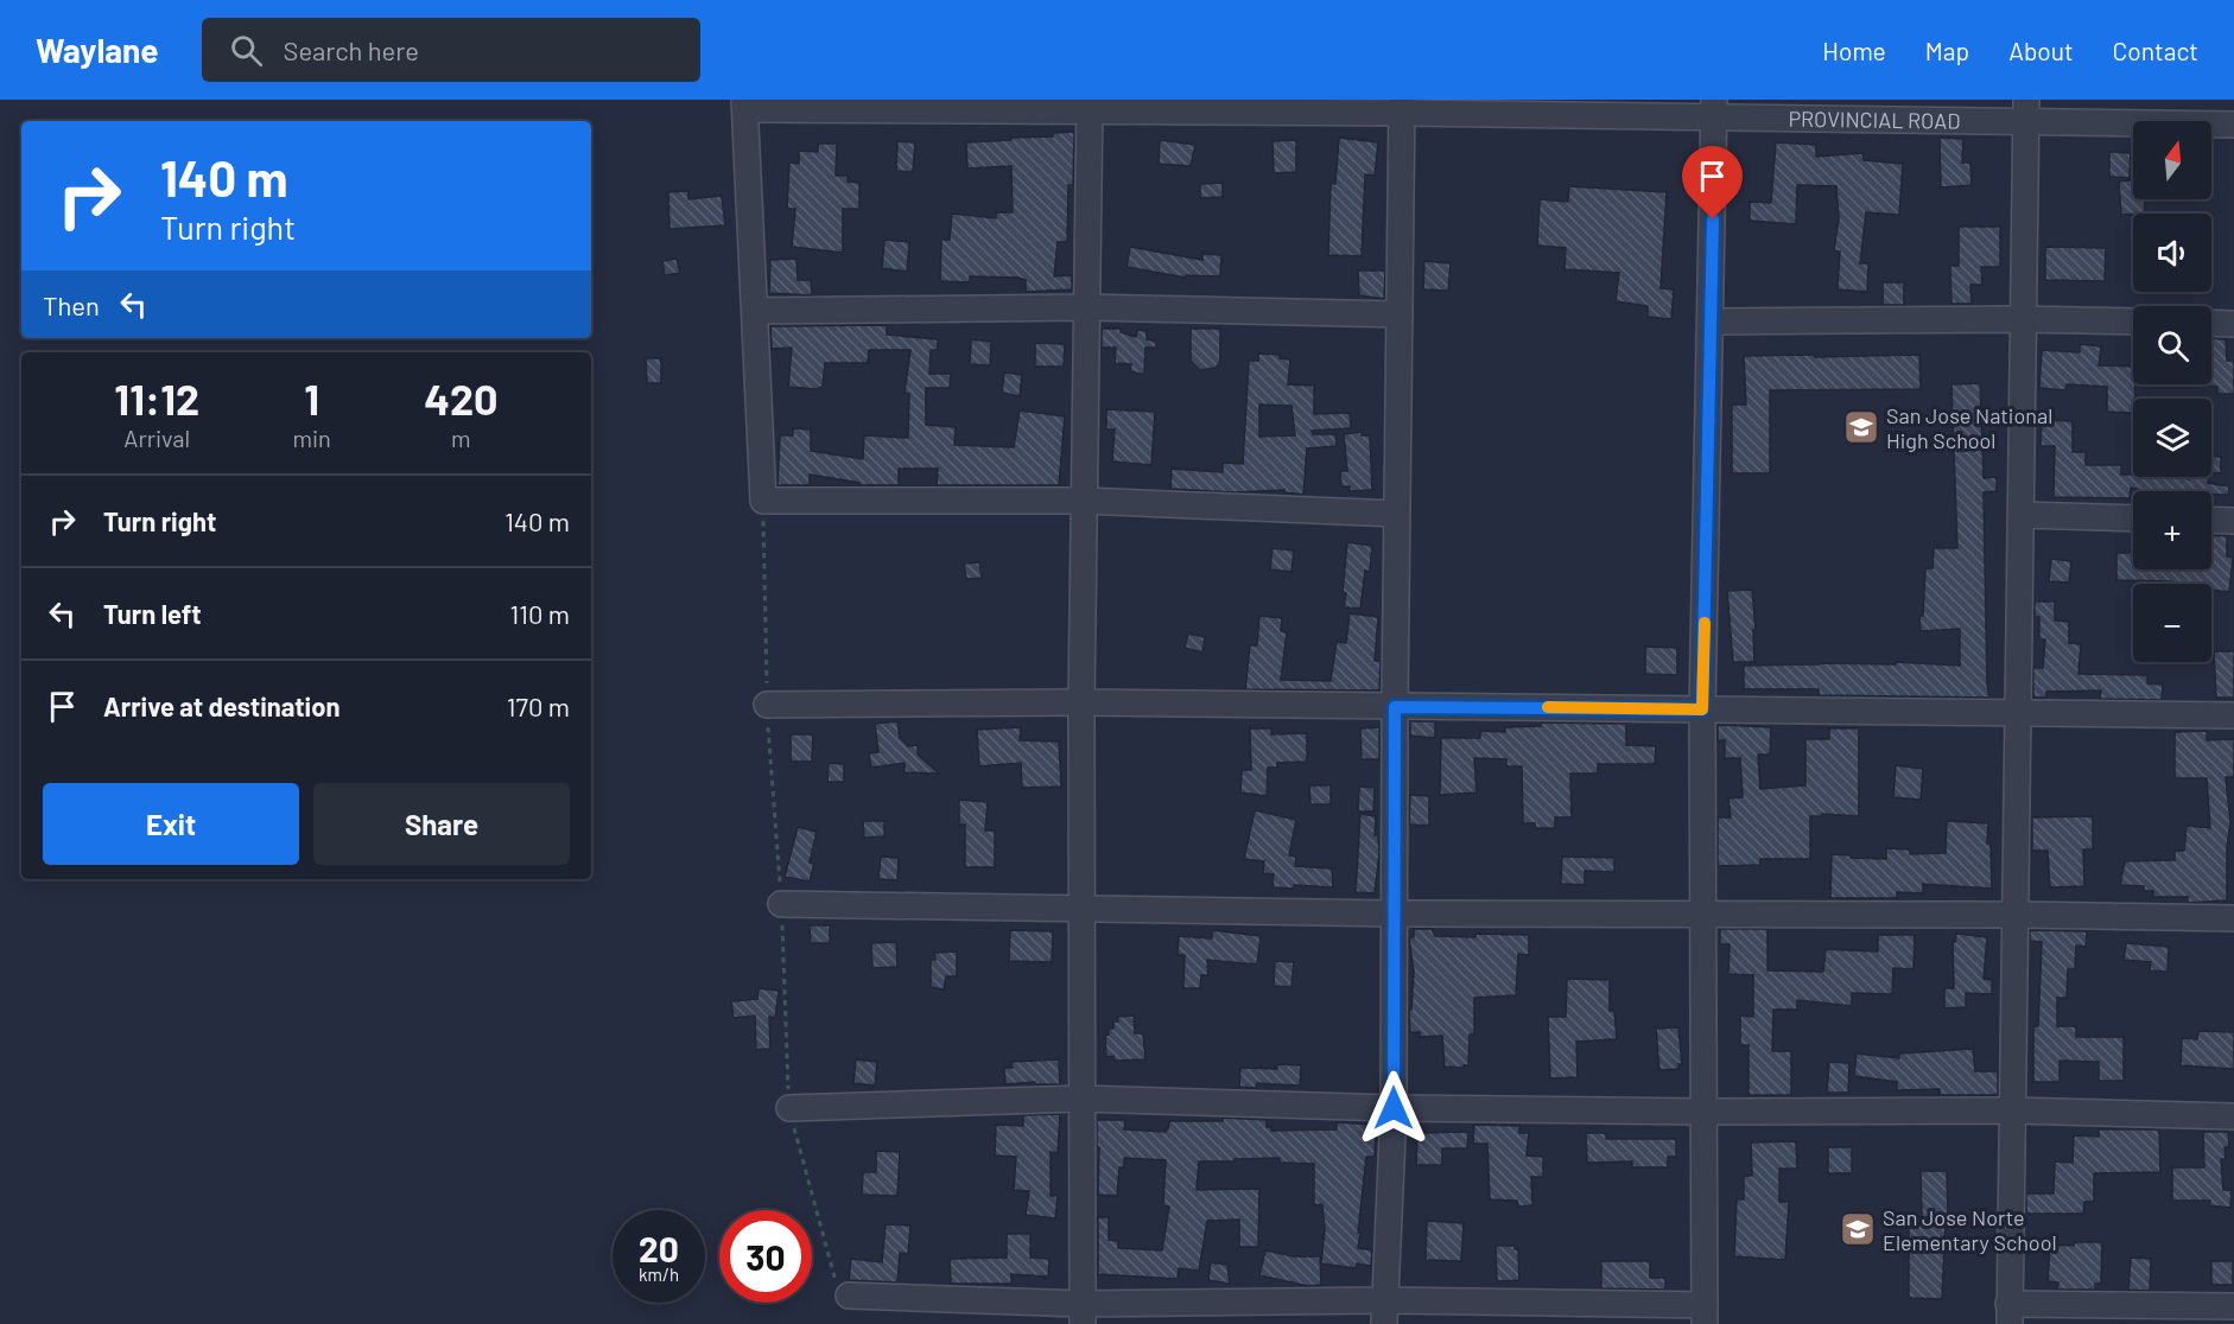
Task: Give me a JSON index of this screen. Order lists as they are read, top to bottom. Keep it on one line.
{"streets":{"street":["PROVINCIAL ROAD"]},"places":{"school or university":["San Jose National High School","San Jose Norte Elementary School"]},"north":"top","page":{"header":"Waylane","search":"Search here","nav":["Home","Map","About","Contact"],"map_buttons":["+","−"],"turn":["140 m","Turn right"],"then":"Then","eta":["11:12","Arrival","1","min","420","m"],"list":[{"name":"Turn right","value":"140 m"},{"name":"Turn left","value":"110 m"},{"name":"Arrive at destination","value":"170 m"}],"buttons":["Exit","Share"],"speed":"20 km/h","limit":"30"}}
